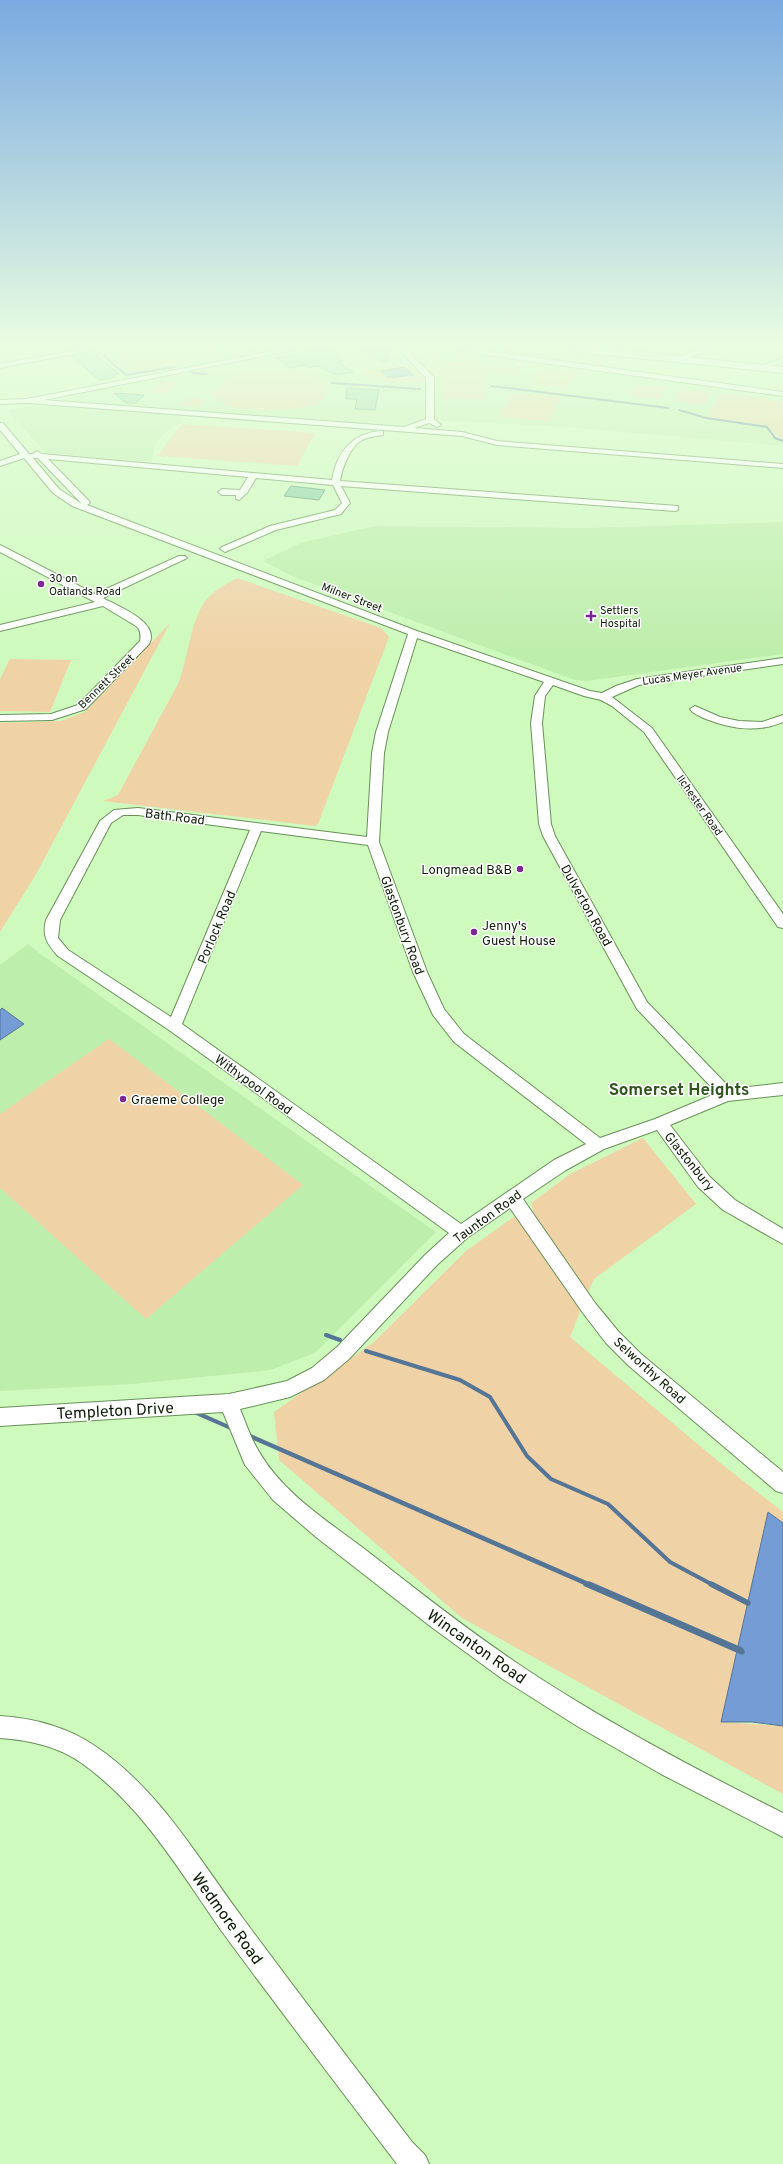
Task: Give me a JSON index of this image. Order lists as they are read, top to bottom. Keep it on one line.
{"streets":{"street":["Milner Street","Lucas Meyer Avenue","Bennett Street","Ilchester Road","Bath Road","Dulverton Road","Glastonbury Road","Porlock Road","Withypool Road","Glastonbury","Taunton Road","Selworthy Road","Templeton Drive","Wincanton Road","Wedmore Road"]},"crossings":[["Milner Street","Lucas Meyer Avenue"],["Milner Street","Ilchester Road"],["Milner Street","Dulverton Road"],["Milner Street","Glastonbury Road"],["Lucas Meyer Avenue","Ilchester Road"],["Bath Road","Glastonbury Road"],["Bath Road","Porlock Road"],["Bath Road","Withypool Road"],["Dulverton Road","Taunton Road"],["Glastonbury Road","Taunton Road"],["Porlock Road","Withypool Road"],["Withypool Road","Taunton Road"],["Glastonbury","Taunton Road"],["Taunton Road","Selworthy Road"],["Taunton Road","Templeton Drive"],["Taunton Road","Wincanton Road"],["Templeton Drive","Wincanton Road"]],"districts":["Somerset Heights"],"places":{"other":["30 on Oatlands Road","Longmead B&B","Jenny's Guest House","Graeme College"],"health":["Settlers Hospital"]}}
